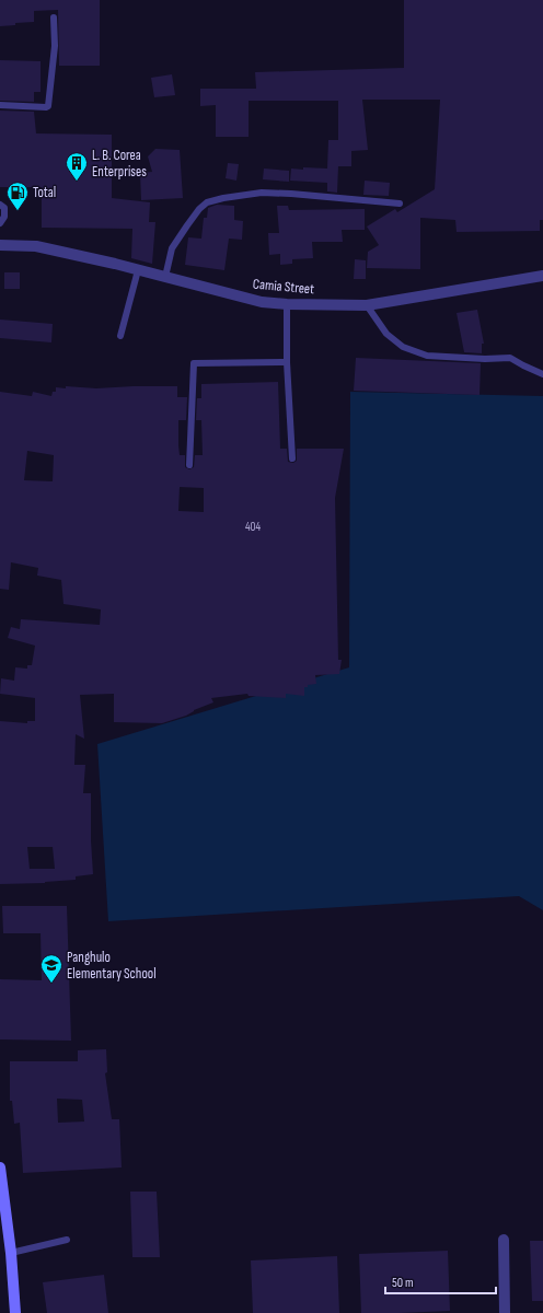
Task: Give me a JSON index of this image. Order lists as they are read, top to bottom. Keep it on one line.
{"streets":{"street":["Camia Street"]},"places":{"building":["L. B. Corea Enterprises"],"fuel station":["Total"],"school or university":["Panghulo Elementary School"]},"house_numbers":["404"],"scale_bar":"50 m"}
